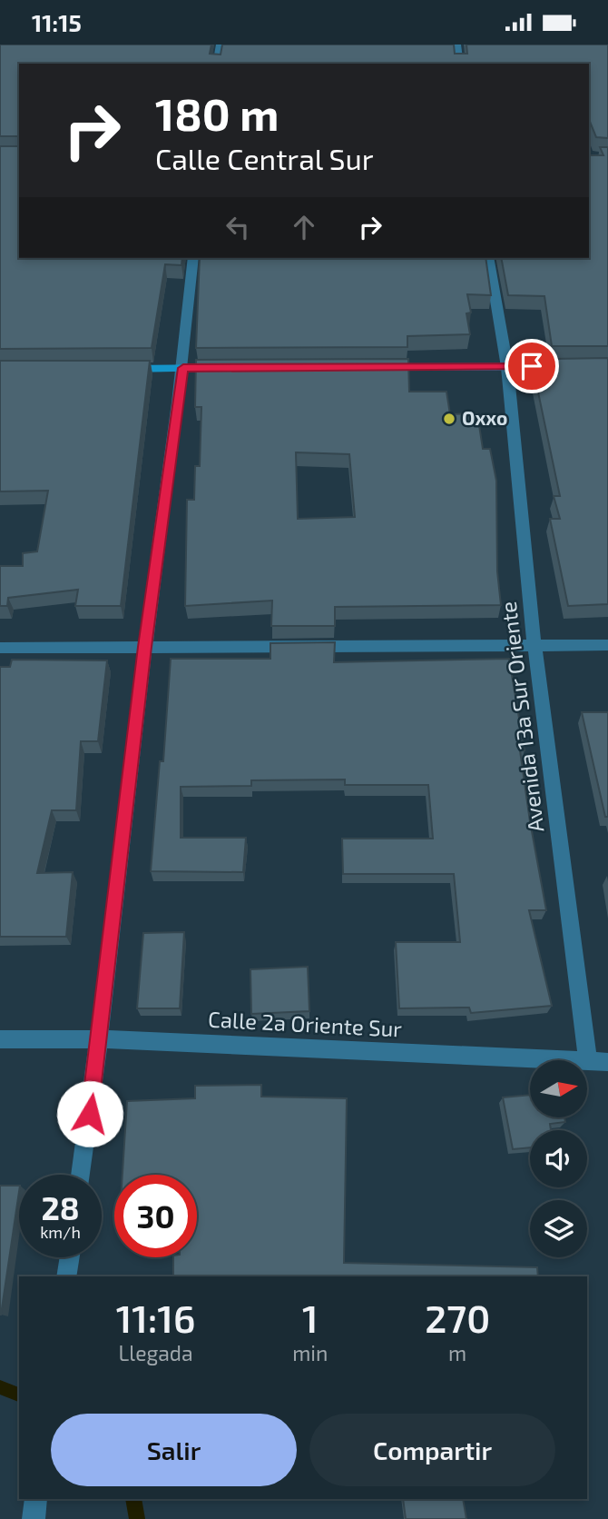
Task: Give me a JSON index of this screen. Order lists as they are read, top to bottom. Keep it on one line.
{"streets":{"street":["Avenida 13a Sur Oriente","Calle 2a Oriente Sur"]},"places":["Oxxo"],"north":"right","page":{"status":"11:15","turn":["180 m","Calle Central Sur"],"speed":"28 km/h","limit":"30","eta":["11:16","Llegada","1","min","270","m"],"buttons":["Salir","Compartir"]}}
